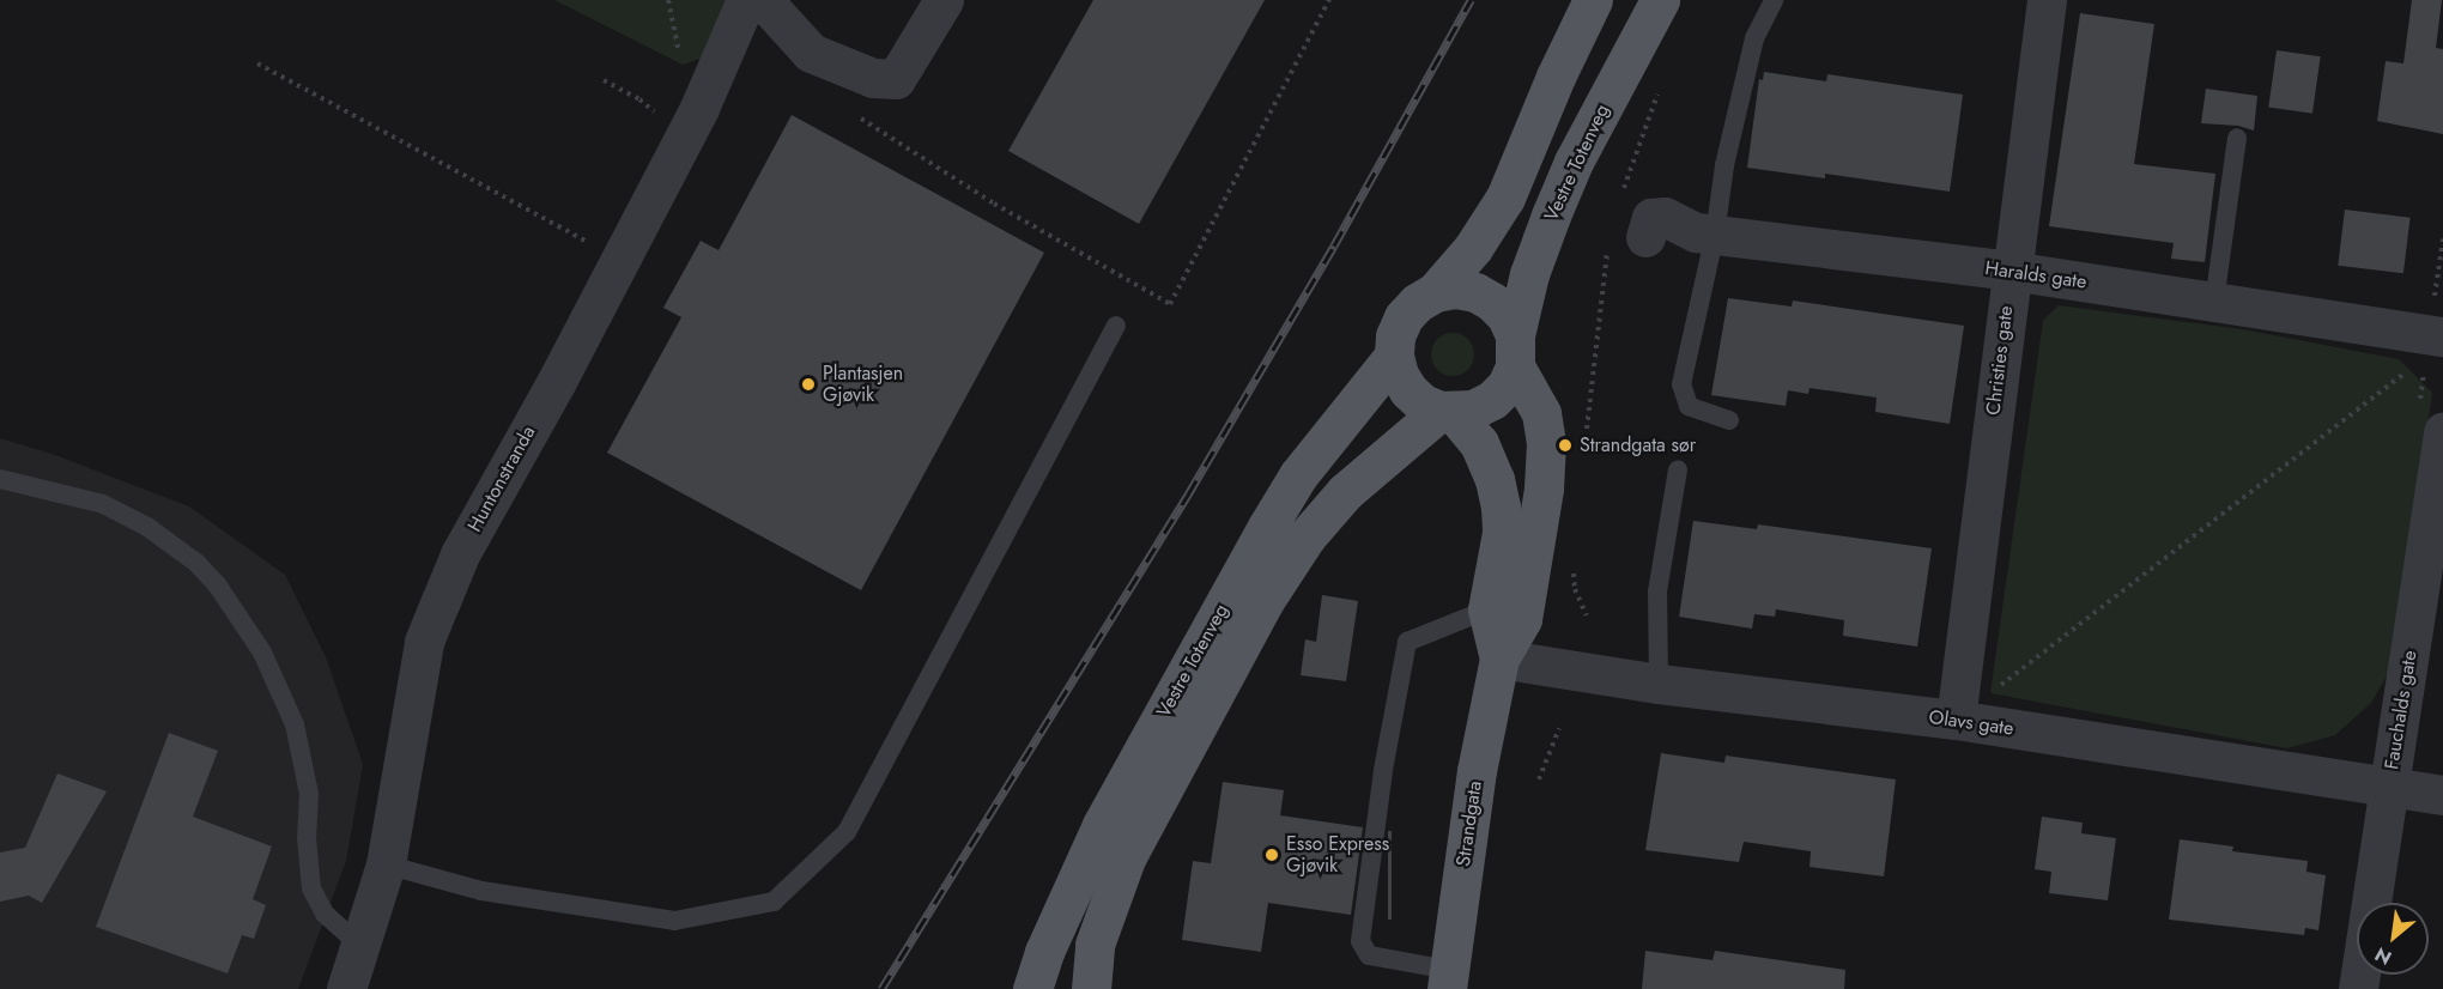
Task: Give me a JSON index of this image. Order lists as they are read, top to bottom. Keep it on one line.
{"streets":{"main road":["Vestre Totenveg","Strandgata"],"street":["Haralds gate","Christies gate","Huntonstranda","Fauchalds gate","Olavs gate"]},"crossings":[["Vestre Totenveg","Strandgata"],["Haralds gate","Christies gate"],["Christies gate","Olavs gate"],["Fauchalds gate","Olavs gate"],["Olavs gate","Strandgata"]],"places":["Plantasjen Gjøvik","Strandgata sør","Esso Express Gjøvik"],"north":"bottom left"}
